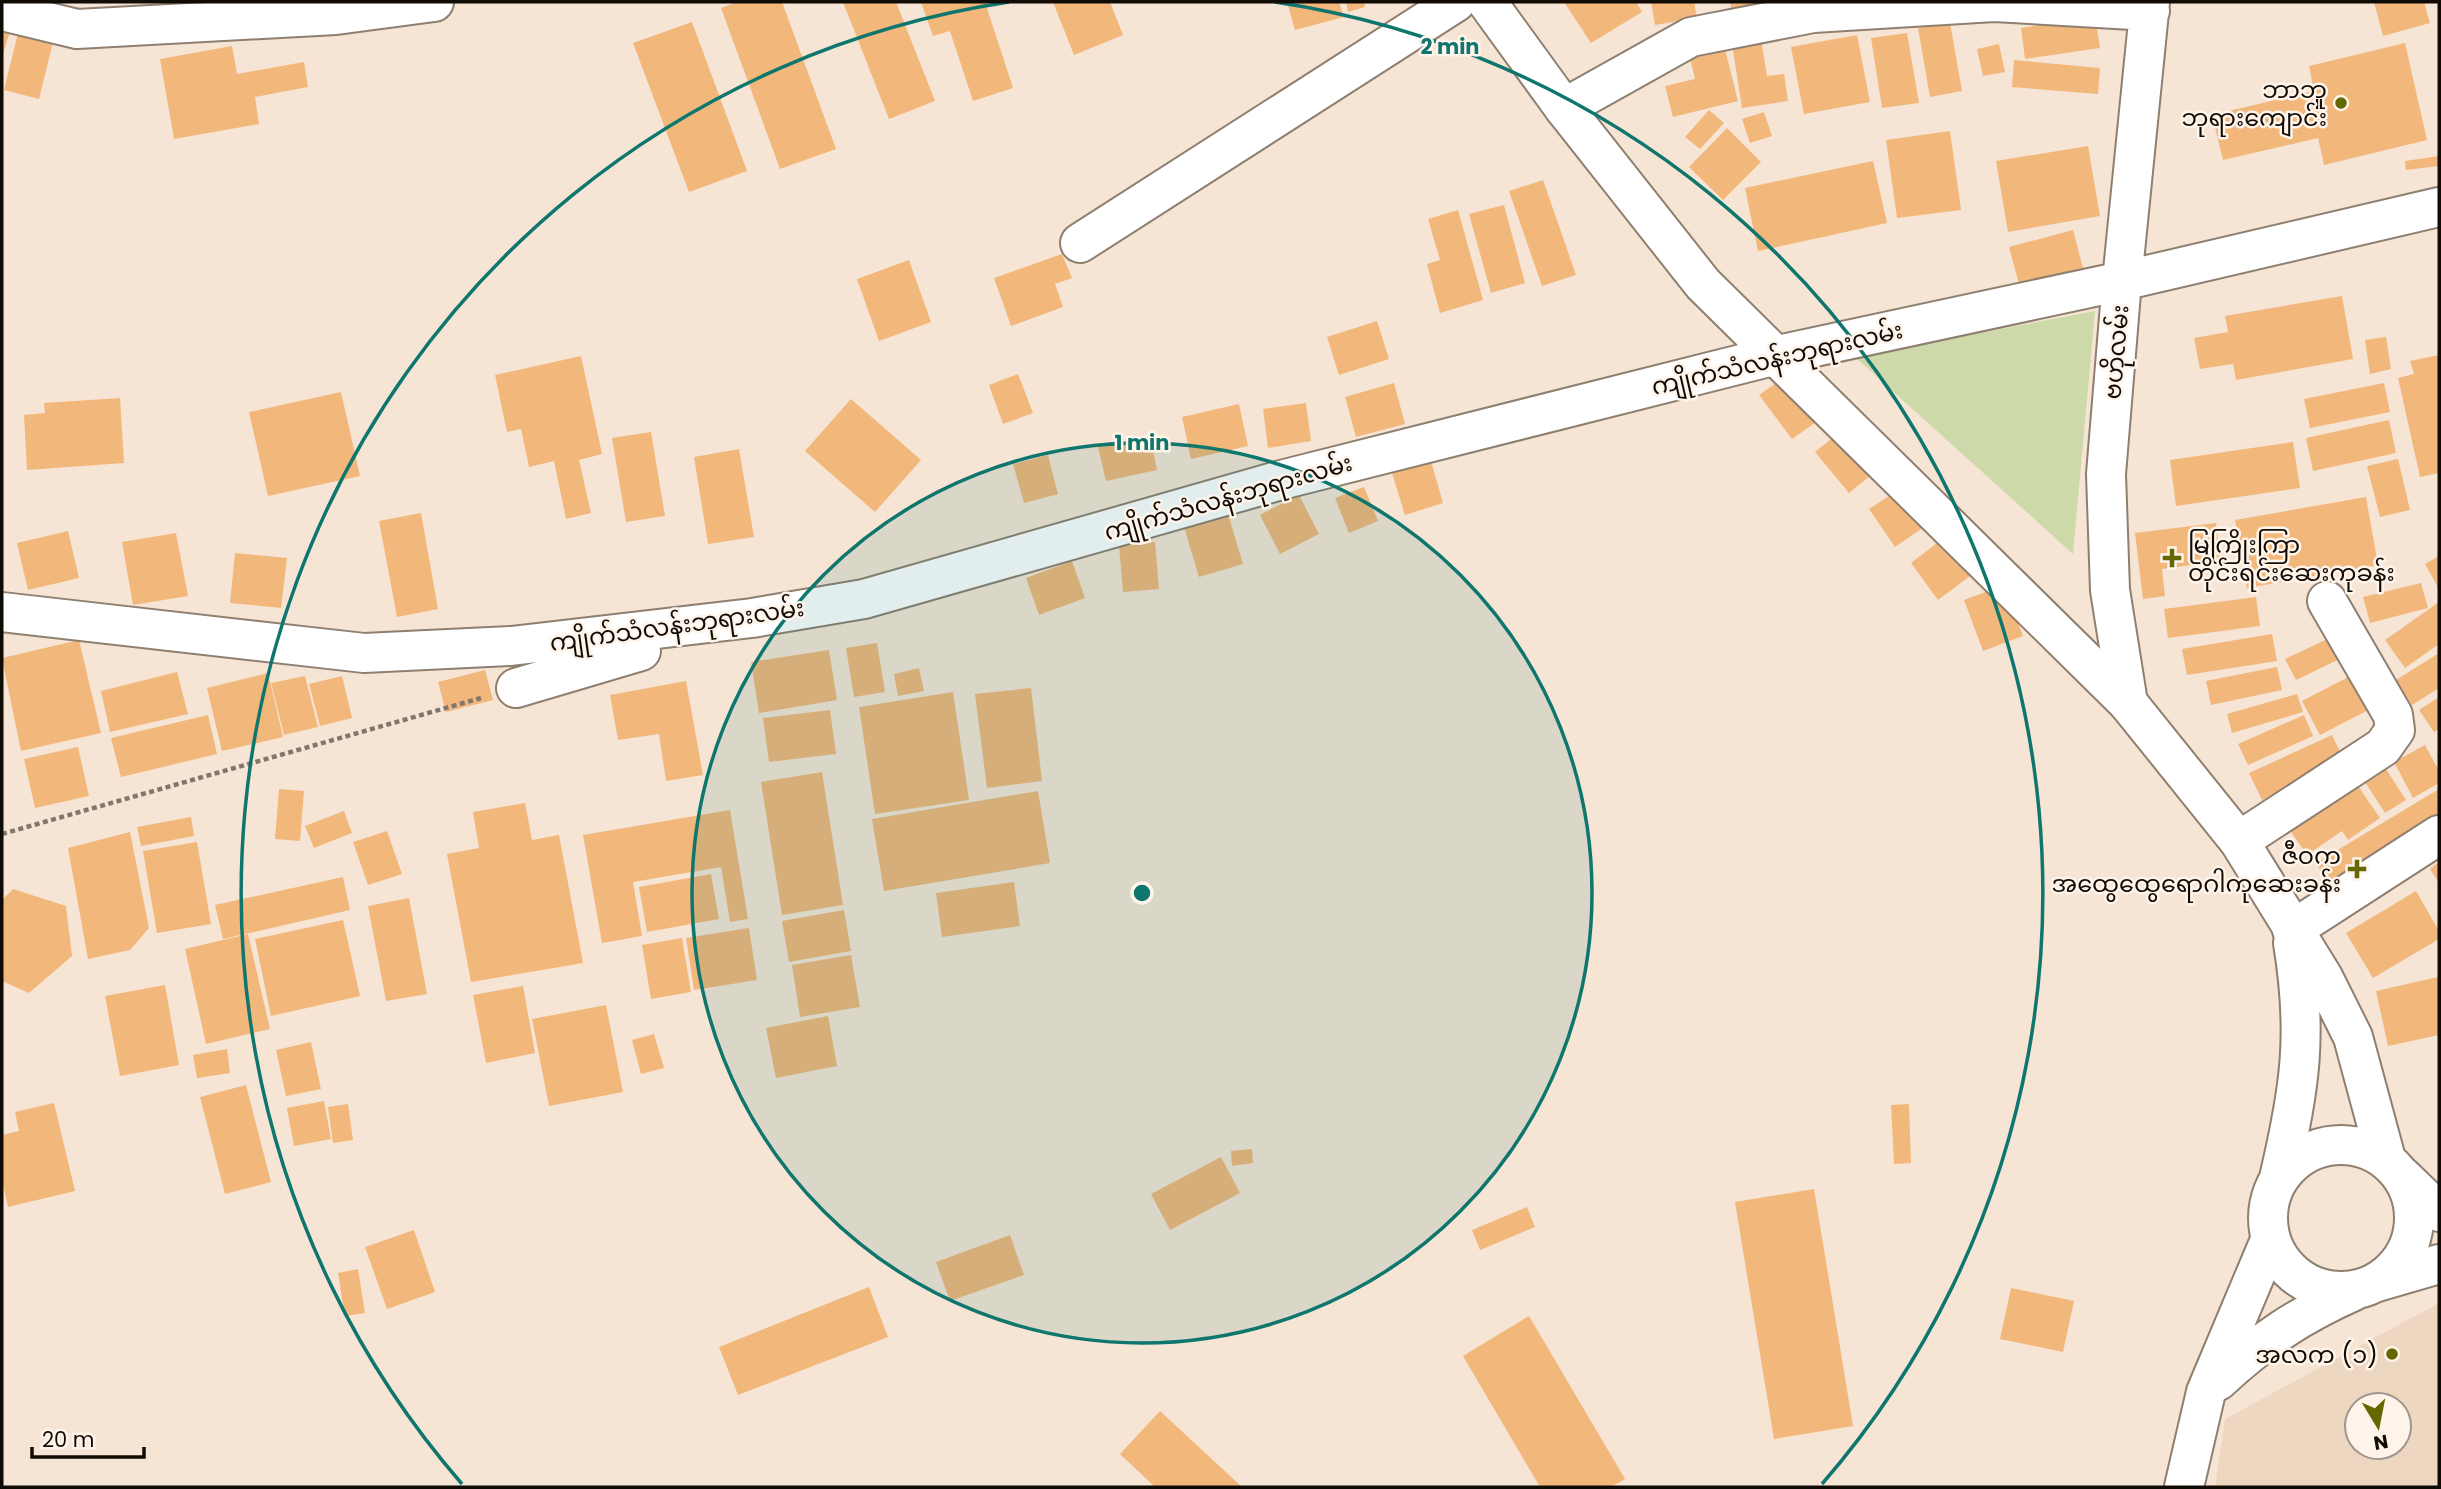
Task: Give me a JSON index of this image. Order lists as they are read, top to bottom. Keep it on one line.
{"streets":{"street":["ဗဟိုလမ်း","ကျိုက်သံလန်းဘုရားလမ်း"]},"crossings":[["ဗဟိုလမ်း","ကျိုက်သံလန်းဘုရားလမ်း"]],"places":{"other":["ဘာဘူ ဘုရားကျောင်း","အလက (၁)"],"health":["မြကြိုးကြာ တိုင်းရင်းဆေးကုခန်း","ဇီဝက အထွေထွေရောဂါကုဆေးခန်း"]},"scale_bar":"20 m","north":"bottom","rings":["2 min","1 min"]}
